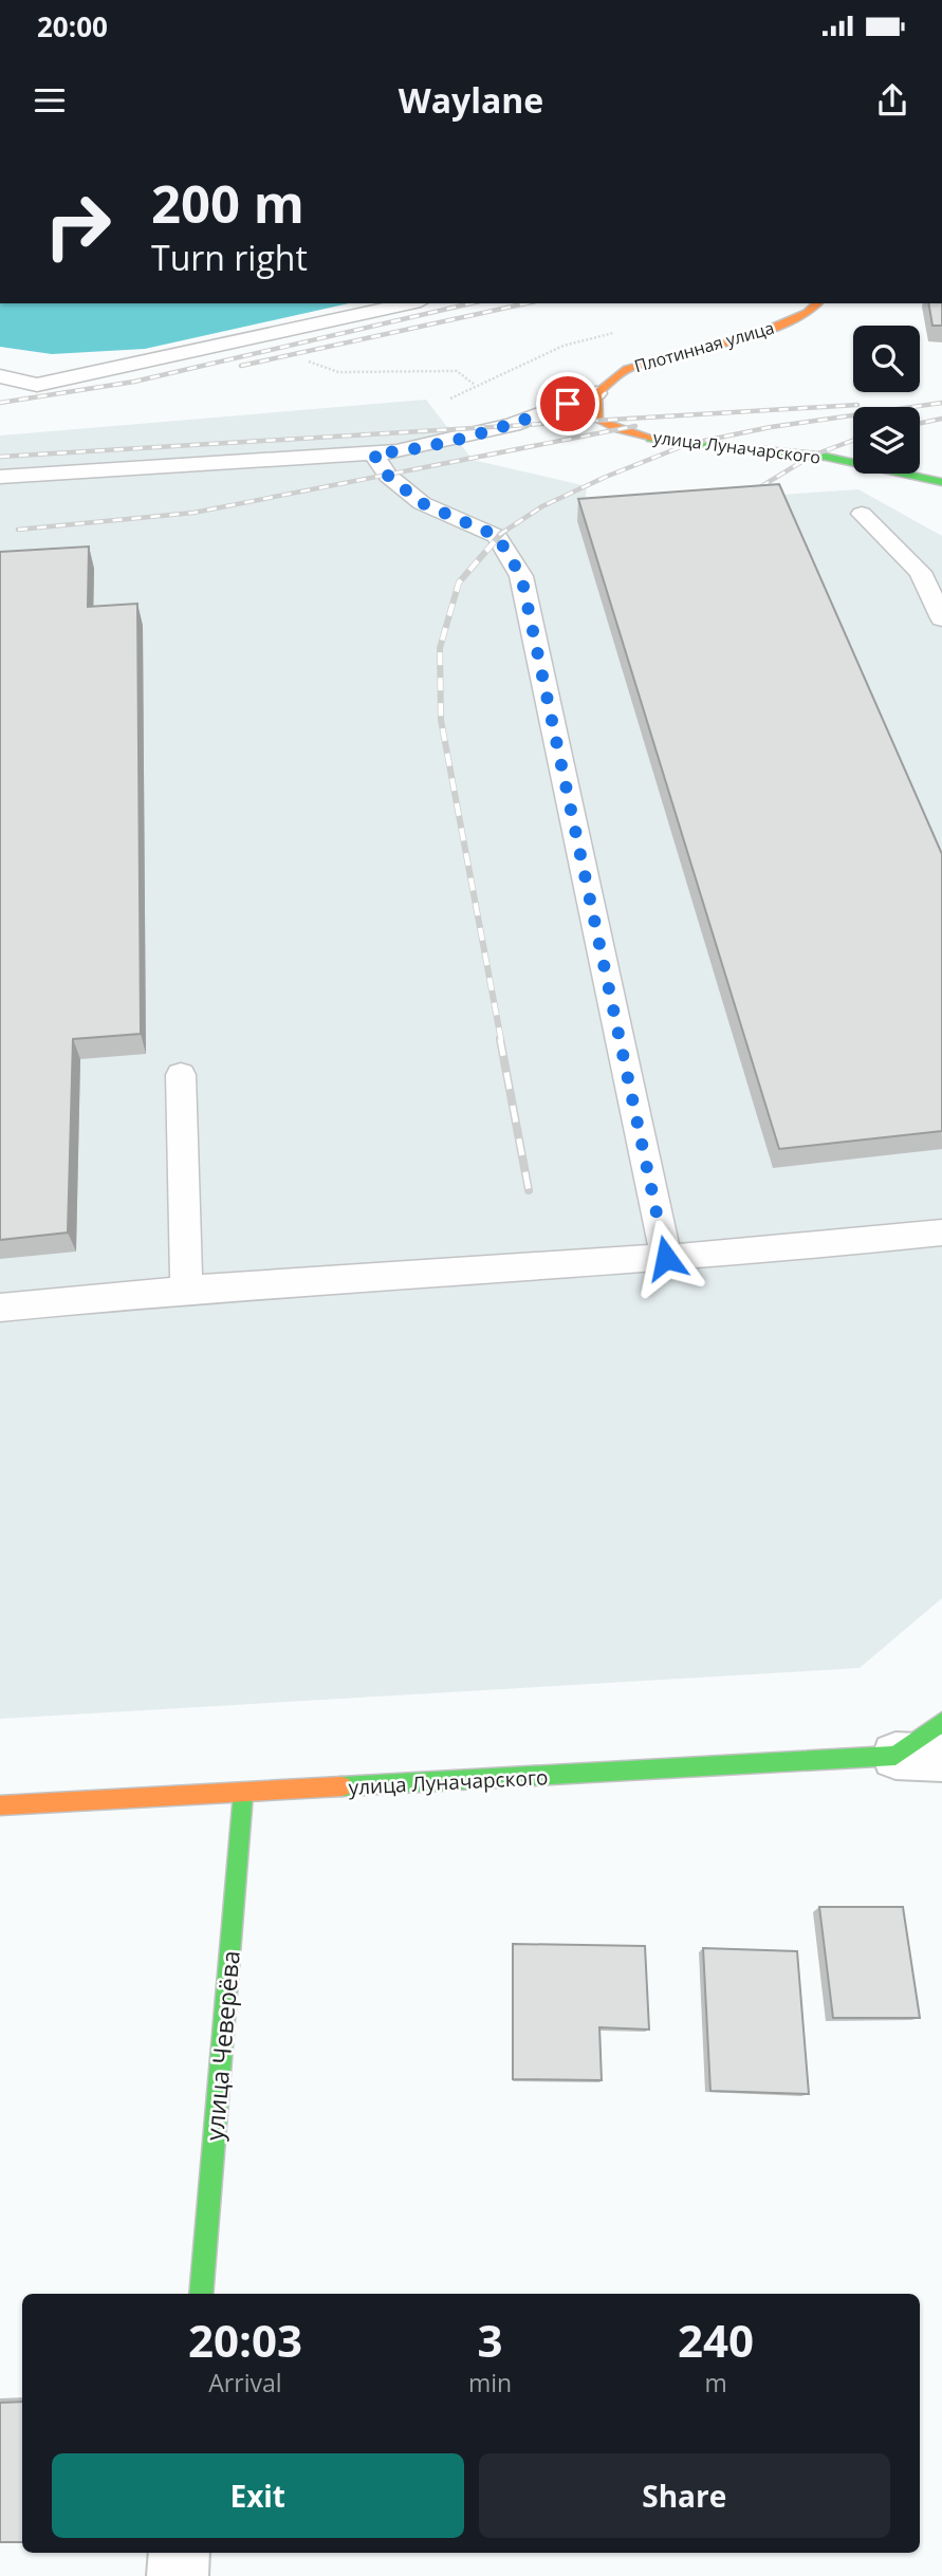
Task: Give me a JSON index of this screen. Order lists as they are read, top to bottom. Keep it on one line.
{"streets":{"street":["Плотинная улица","улица Луначарского","улица Чеверёва"]},"crossings":[["Плотинная улица","улица Луначарского"],["улица Луначарского","улица Чеверёва"]],"page":{"status":"20:00","header":"Waylane","turn":["200 m","Turn right"],"eta":["20:03","Arrival","3","min","240","m"],"buttons":["Exit","Share"]}}
